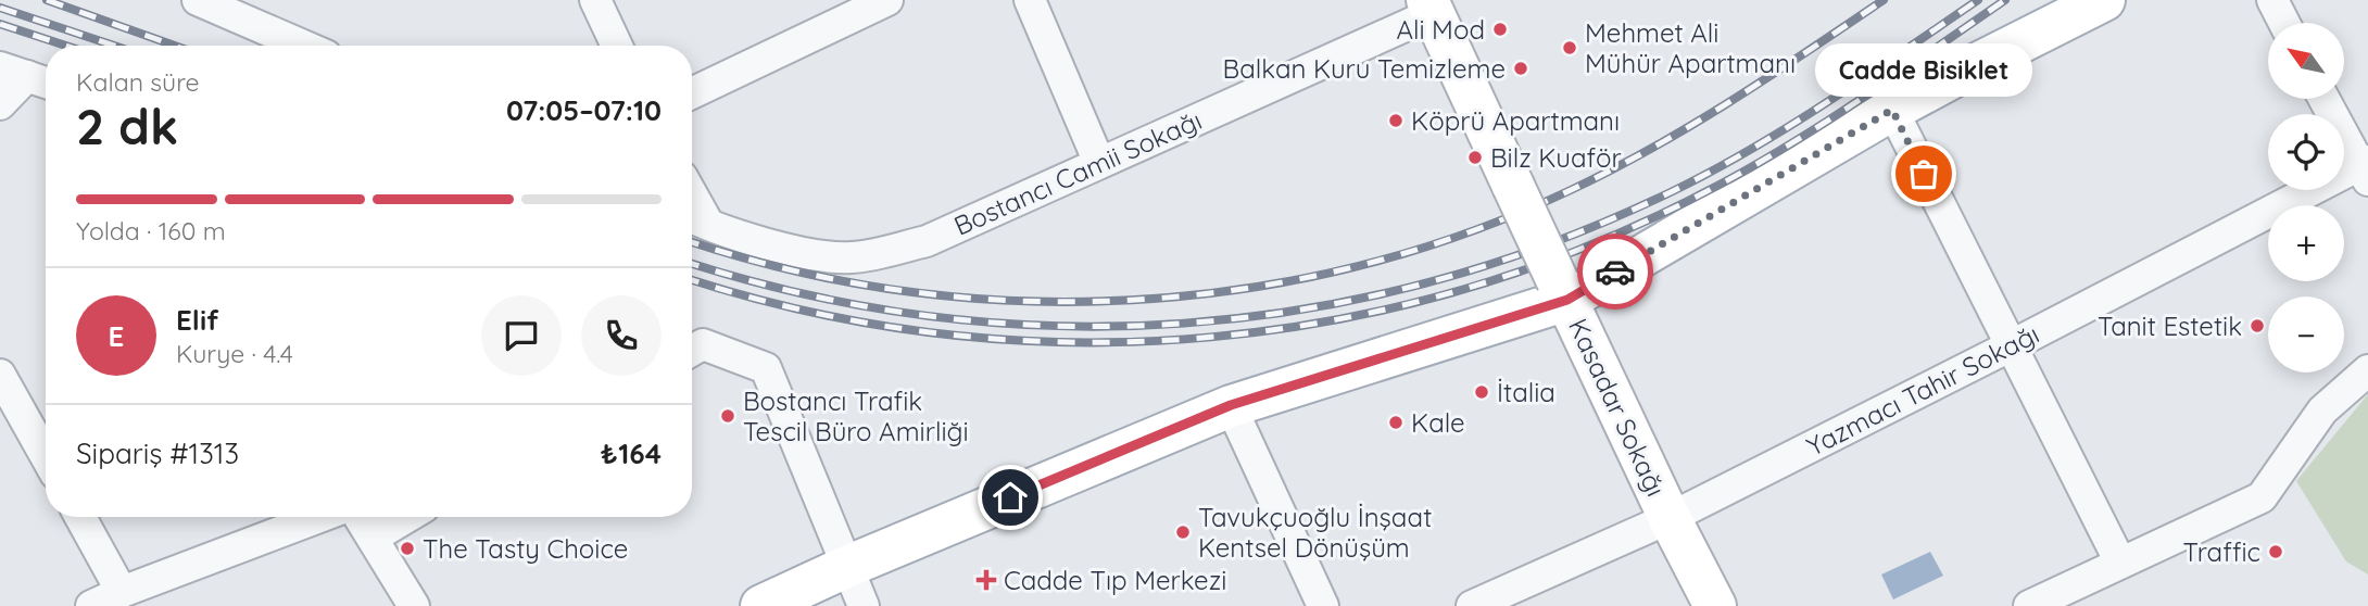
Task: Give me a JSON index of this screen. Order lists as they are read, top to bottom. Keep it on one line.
{"streets":{"main road":["Kasadar Sokağı"],"street":["Bostancı Camii Sokağı","Yazmacı Tahir Sokağı"]},"crossings":[["Bostancı Camii Sokağı","Kasadar Sokağı"],["Yazmacı Tahir Sokağı","Kasadar Sokağı"]],"places":{"other":["Ali Mod","Mehmet Ali Mühür Apartmanı","Balkan Kuru Temizleme","Köprü Apartmanı","Bilz Kuaför","Cadde Bisiklet","Tanit Estetik","İtalia","Bostancı Trafik Tescil Büro Amirliği","Kale","Tavukçuoğlu İnşaat Kentsel Dönüşüm","The Tasty Choice","Traffic"],"health":["Cadde Tıp Merkezi"]},"north":"top left","page":{"map_buttons":["+","−"],"bubble":"Cadde Bisiklet","heading":["2 dk","Kalan süre","07:05–07:10"],"panel":["Elif","Kurye · 4.4","Sipariş #1313","₺164"],"bar":"Yolda · 160 m","round":"E"}}
